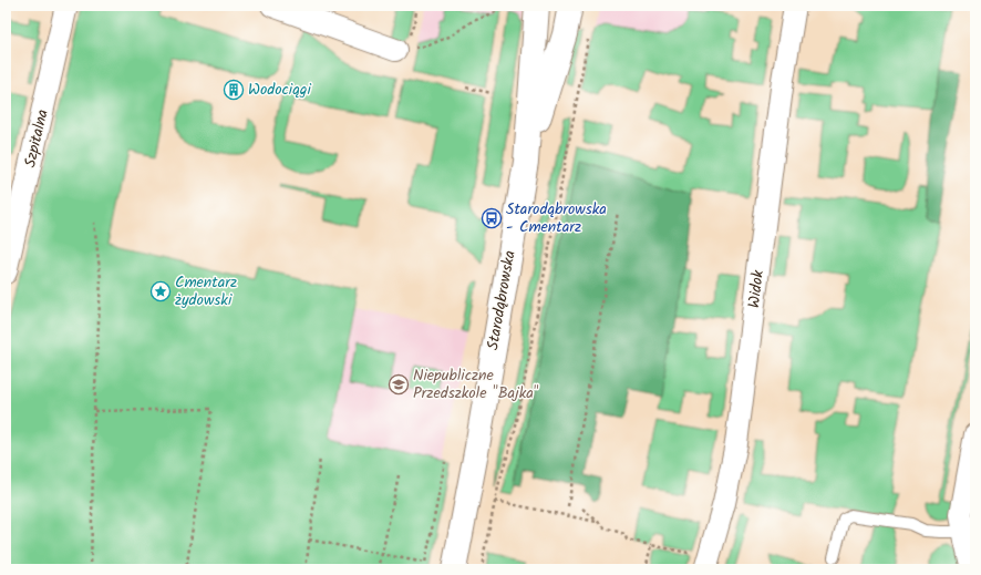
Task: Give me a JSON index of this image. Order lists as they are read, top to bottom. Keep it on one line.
{"streets":{"street":["Szpitalna","Widok","Starodąbrowska"]},"places":{"building":["Wodociągi"],"bus stop":["Starodąbrowska - Cmentarz"],"place":["Cmentarz żydowski"],"school or university":["Niepubliczne Przedszkole \"Bajka\""]}}
